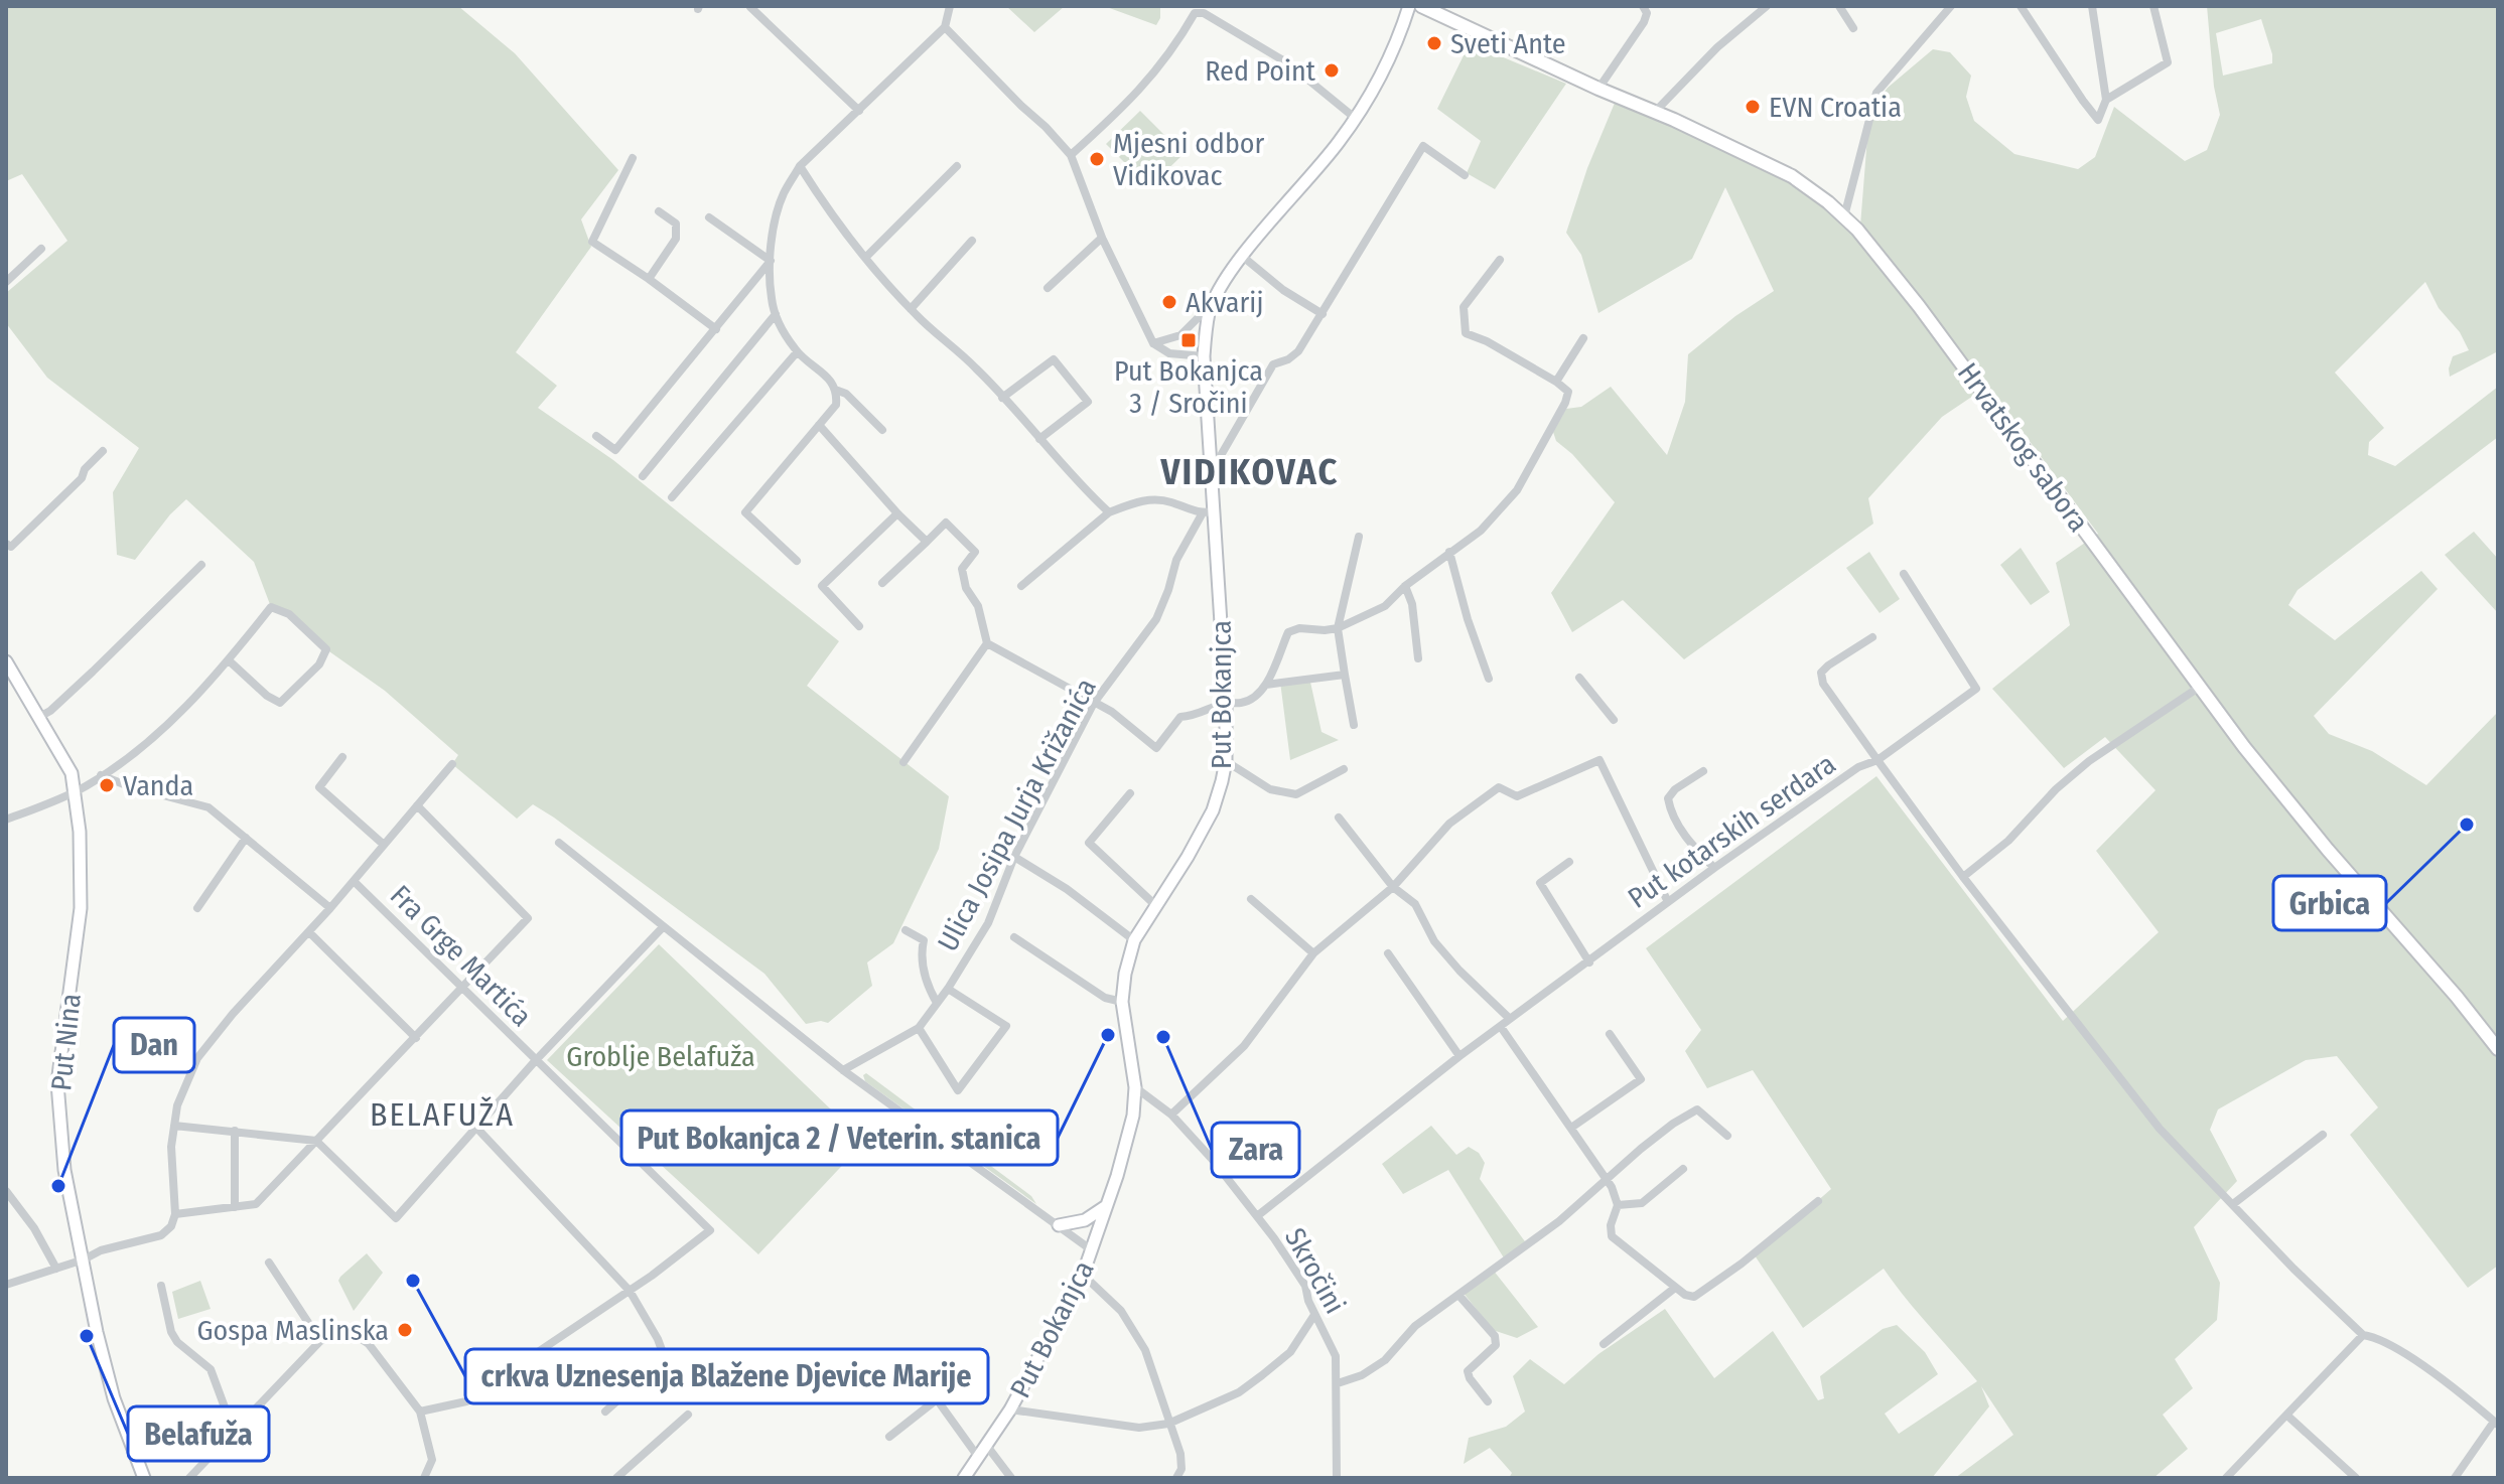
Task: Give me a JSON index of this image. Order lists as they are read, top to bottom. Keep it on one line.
{"streets":{"main road":["Hrvatskog sabora","Put Bokanjca","Put Nina"],"street":["Ulica Josipa Jurja Križanića","Put kotarskih serdara","Fra Grge Martića","Skročini"]},"crossings":[["Put Bokanjca","Skročini"],["Put kotarskih serdara","Skročini"]],"districts":["VIDIKOVAC","BELAFUŽA"],"parks":["Groblje Belafuža"],"places":{"other":["Sveti Ante","Red Point","EVN Croatia","Mjesni odbor Vidikovac","Akvarij","Vanda","Grbica","Put Bokanjca 2 / Veterin. stanica","Zara","Dan","crkva Uznesenja Blažene Djevice Marije","Gospa Maslinska","Belafuža"],"transit":["Put Bokanjca 3 / Sročini"]}}
